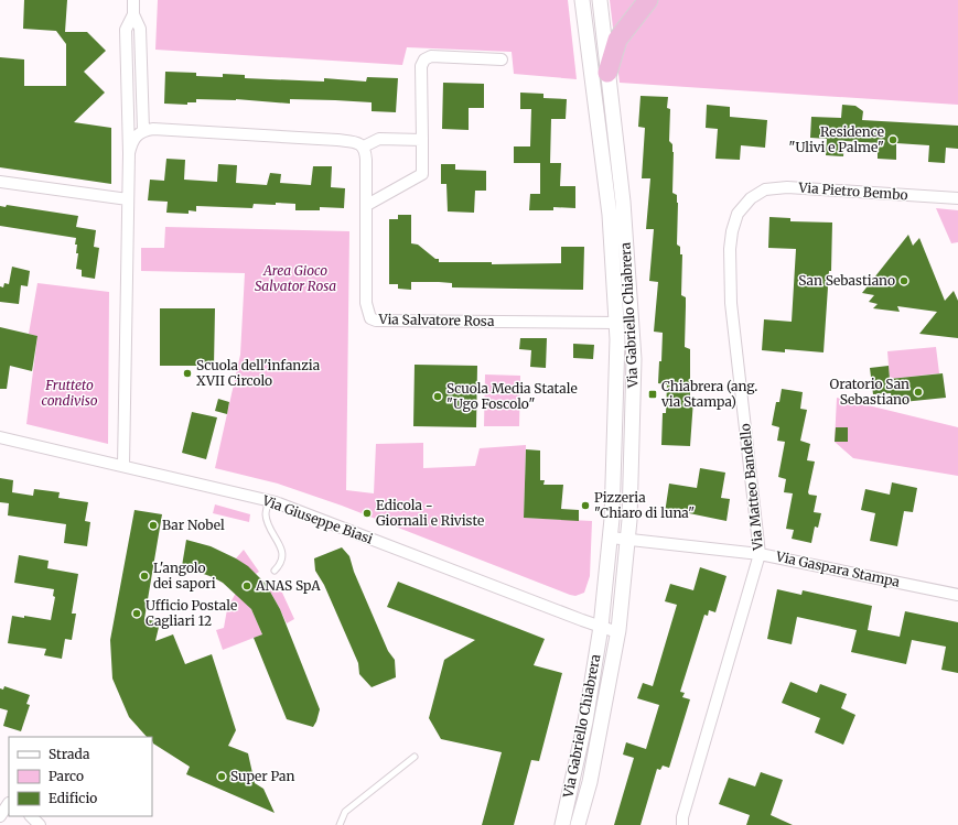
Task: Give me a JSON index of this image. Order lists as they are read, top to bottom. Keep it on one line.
{"streets":{"street":["Via Pietro Bembo","Via Gabriello Chiabrera","Via Salvatore Rosa","Via Matteo Bandello","Via Giuseppe Biasi","Via Gaspara Stampa"]},"crossings":[["Via Pietro Bembo","Via Matteo Bandello"],["Via Gabriello Chiabrera","Via Salvatore Rosa"],["Via Gabriello Chiabrera","Via Giuseppe Biasi"],["Via Gabriello Chiabrera","Via Gaspara Stampa"],["Via Matteo Bandello","Via Gaspara Stampa"]],"parks":["Area Gioco Salvator Rosa","Frutteto condiviso"],"places":{"other":["Residence \"Ulivi e Palme\"","San Sebastiano","Scuola dell'infanzia XVII Circolo","Oratorio San Sebastiano","Scuola Media Statale \"Ugo Foscolo\"","Pizzeria \"Chiaro di luna\"","Edicola - Giornali e Riviste","Bar Nobel","L'angolo dei sapori","ANAS SpA","Ufficio Postale Cagliari 12","Super Pan"],"transit":["Chiabrera (ang. via Stampa)"]},"legend":["Strada","Parco","Edificio"]}
